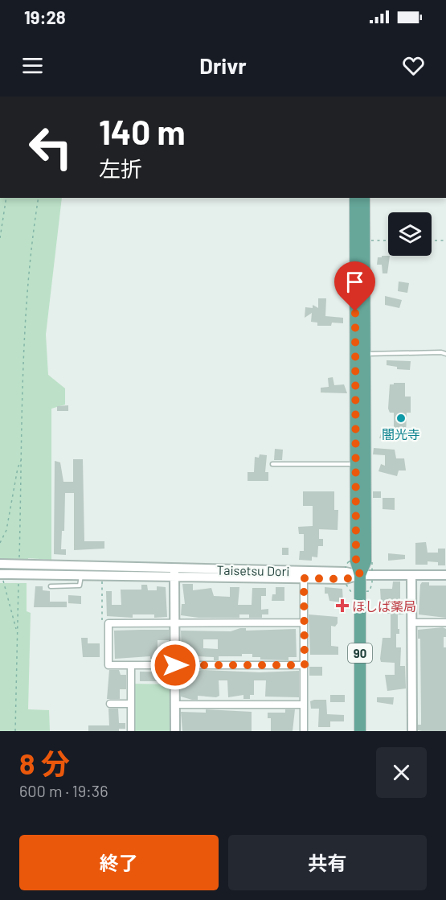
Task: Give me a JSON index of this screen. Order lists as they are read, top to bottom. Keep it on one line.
{"streets":{"main road":["90"],"street":["Taisetsu Dori"]},"crossings":[["Taisetsu Dori","90"]],"places":{"other":["闇光寺"],"health":["ほしば薬局"]},"page":{"status":"19:28","header":"Drivr","turn":["140 m","左折"],"heading":["8 分","600 m · 19:36"],"buttons":["終了","共有"]}}
